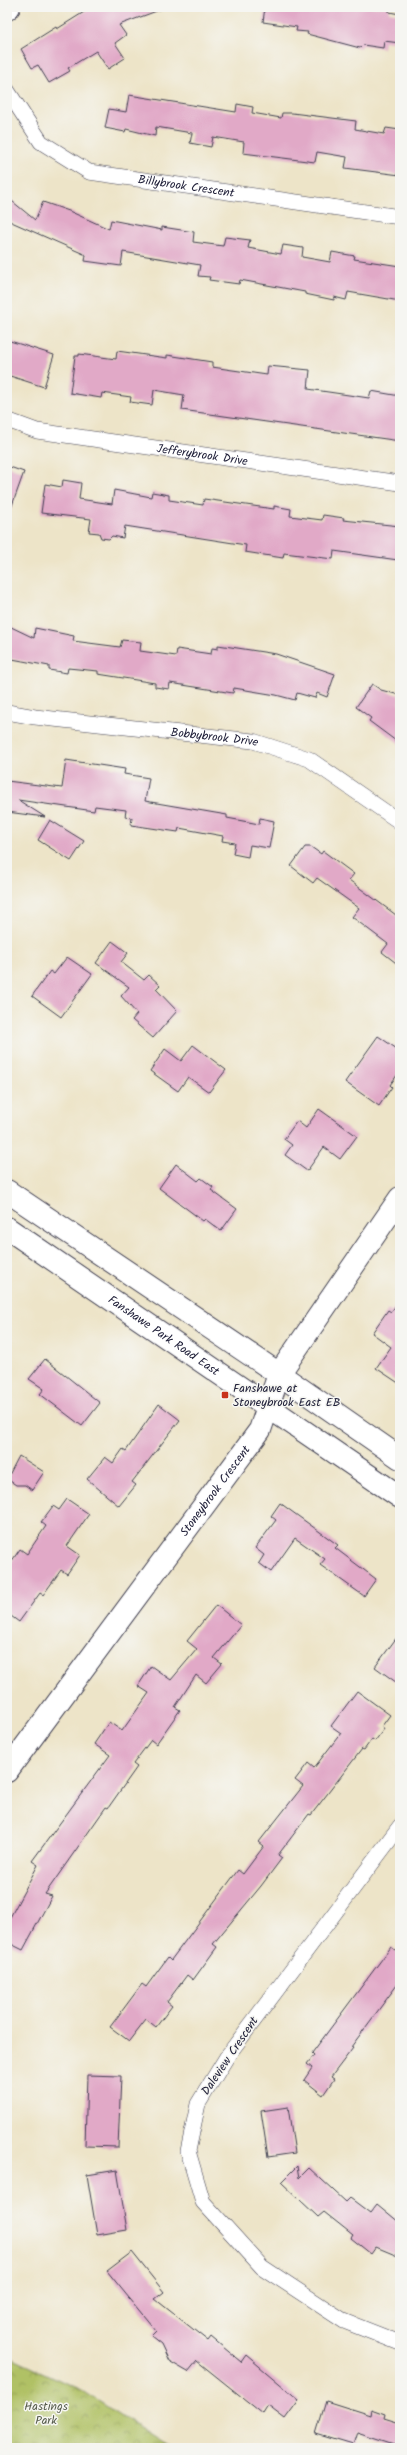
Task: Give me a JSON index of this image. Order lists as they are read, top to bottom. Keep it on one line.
{"streets":{"main road":["Fanshawe Park Road East","Stoneybrook Crescent"],"street":["Billybrook Crescent","Jefferybrook Drive","Bobbybrook Drive","Daleview Crescent"]},"crossings":[["Fanshawe Park Road East","Stoneybrook Crescent"]],"parks":["Hastings Park"],"places":{"transit":["Fanshawe at Stoneybrook East EB"]}}
